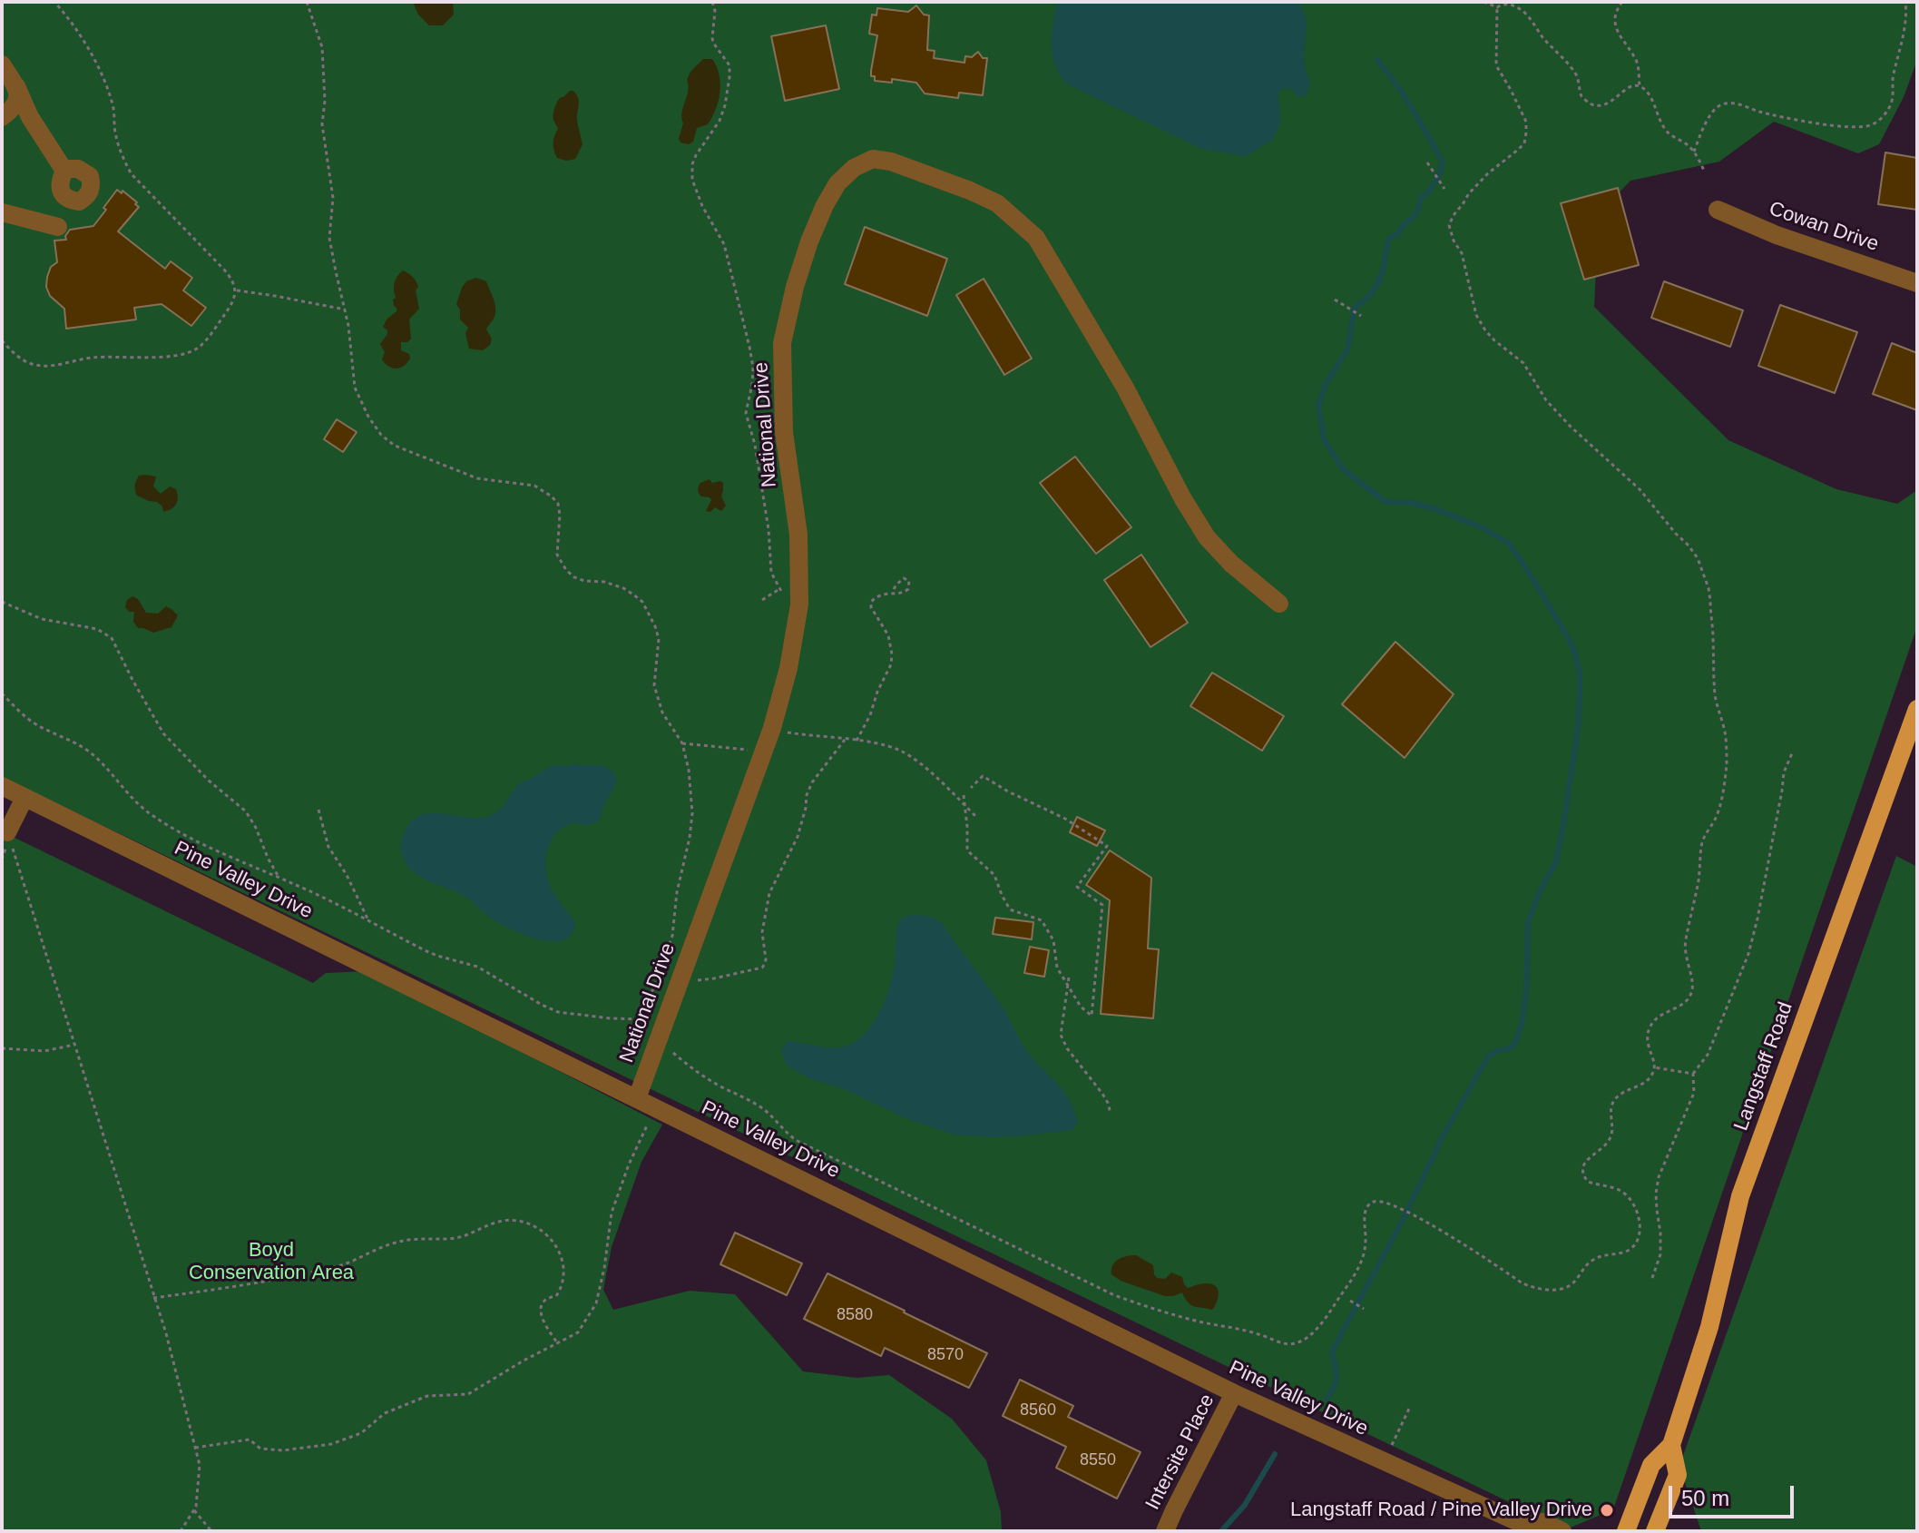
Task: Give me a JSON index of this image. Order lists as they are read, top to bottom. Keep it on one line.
{"streets":{"main road":["Langstaff Road"],"street":["Cowan Drive","National Drive","Pine Valley Drive","Intersite Place"]},"crossings":[["National Drive","Pine Valley Drive"],["Pine Valley Drive","Intersite Place"]],"parks":["Boyd Conservation Area"],"places":["Langstaff Road / Pine Valley Drive"],"house_numbers":["8580","8570","8560","8550"],"scale_bar":"50 m"}
